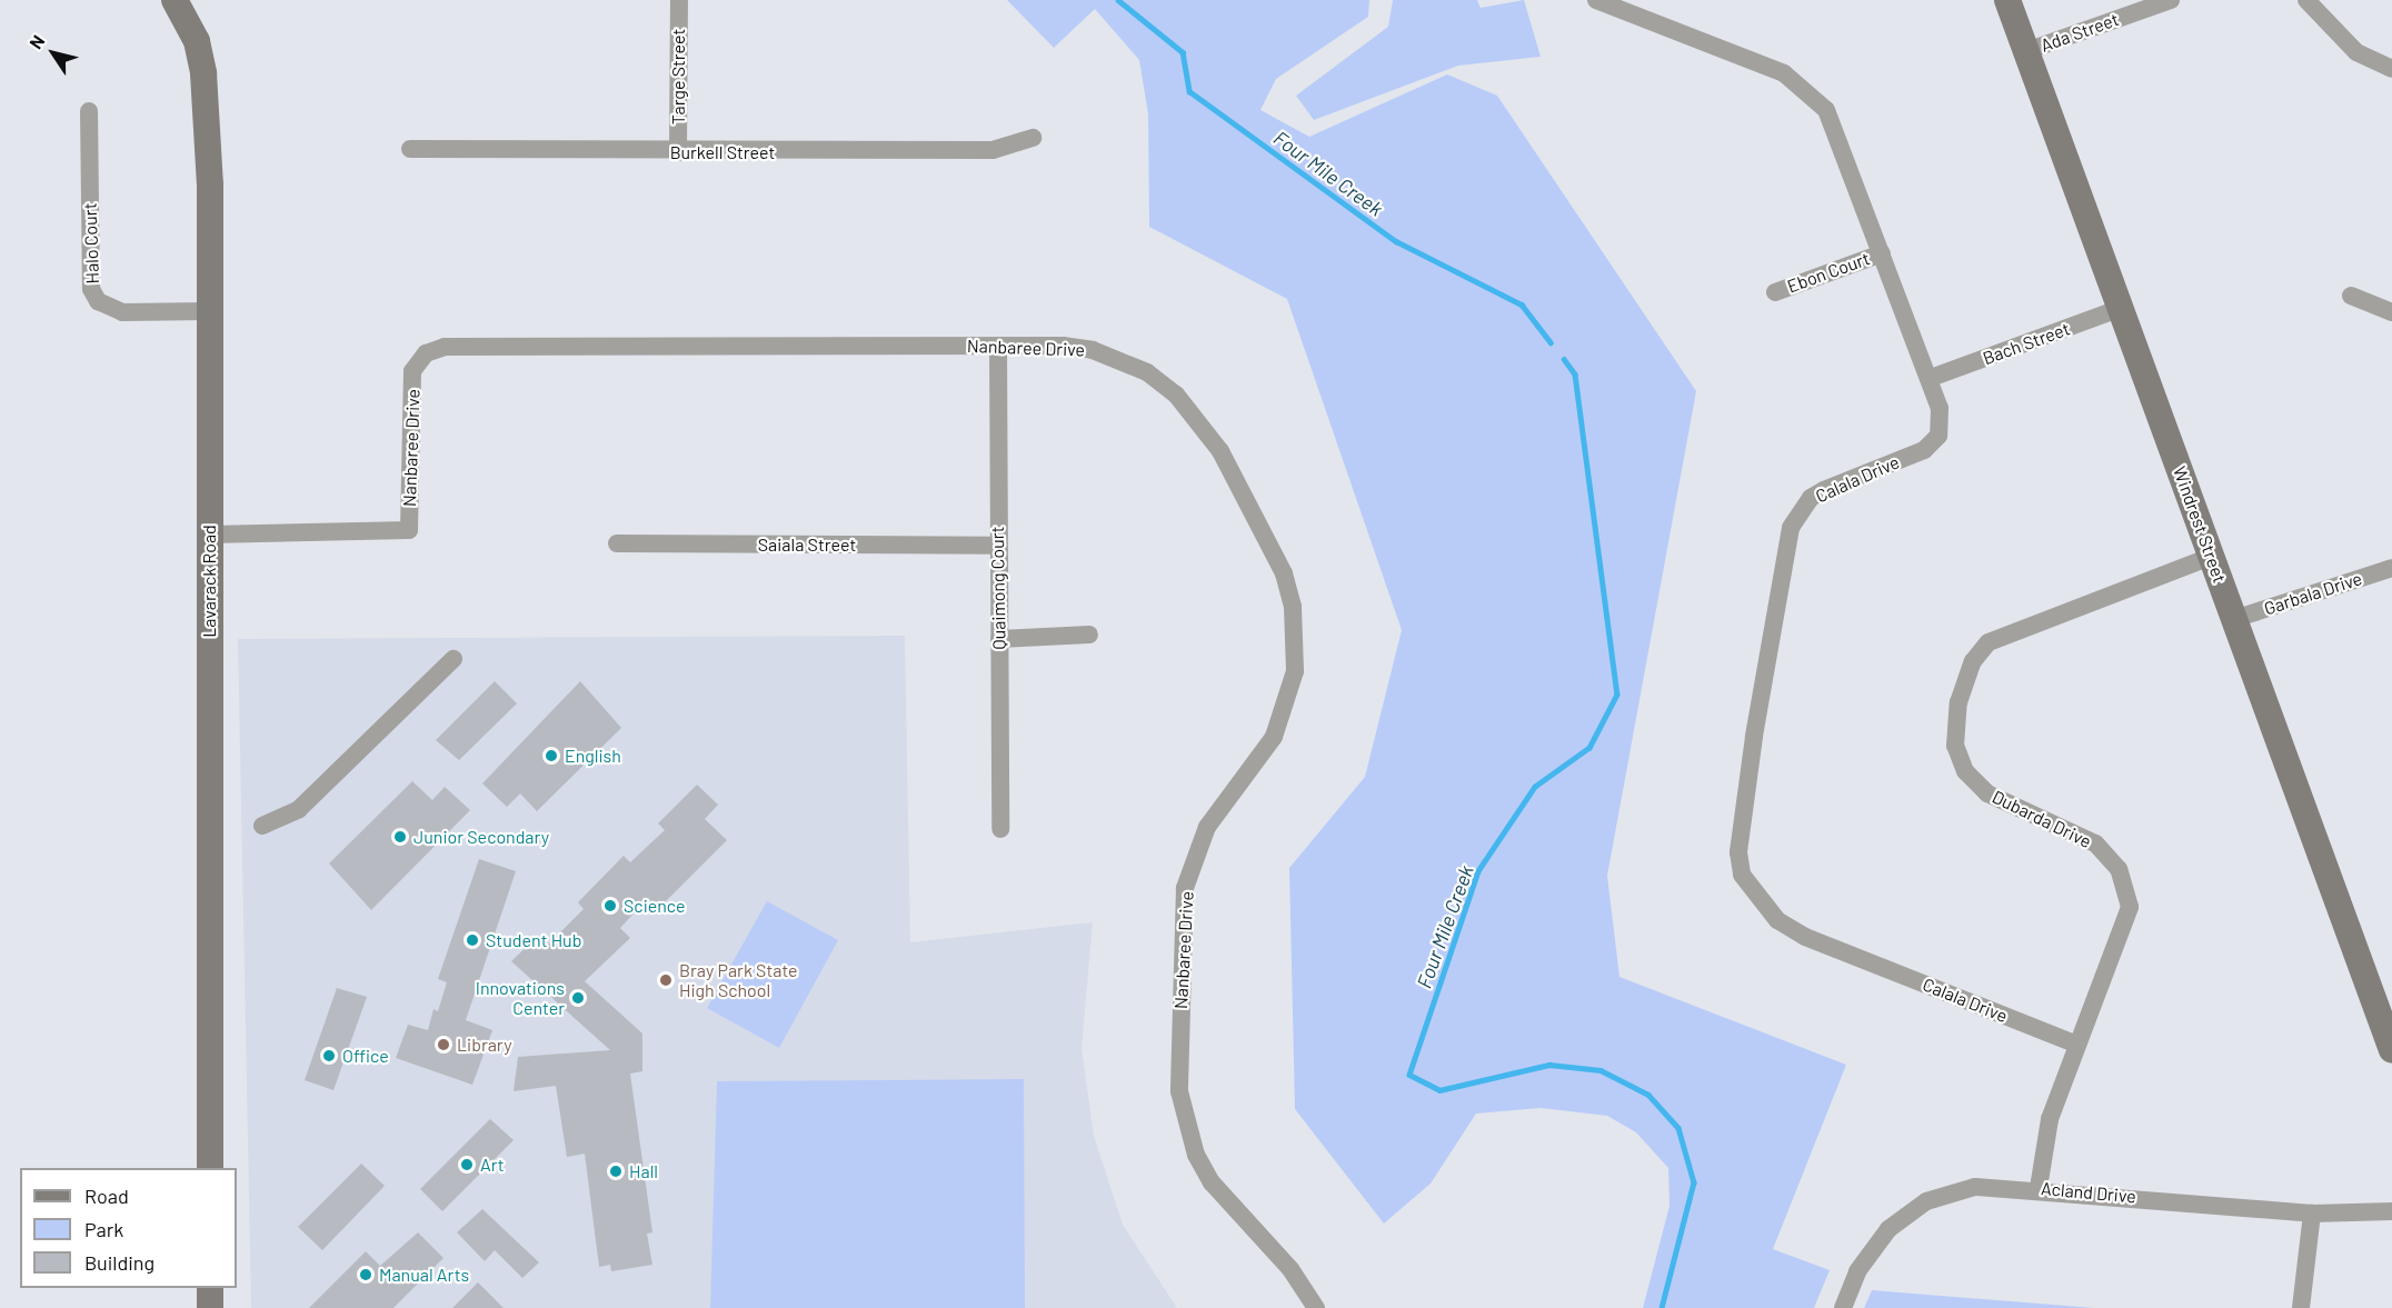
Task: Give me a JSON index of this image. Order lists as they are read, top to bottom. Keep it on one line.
{"streets":{"street":["Ada Street","Targe Street","Burkell Street","Halo Court","Ebon Court","Bach Street","Nanbaree Drive","Calala Drive","Windrest Street","Saiala Street","Lavarack Road","Quaimong Court","Garbala Drive","Dubarda Drive","Acland Drive"]},"crossings":[["Ada Street","Windrest Street"],["Targe Street","Burkell Street"],["Halo Court","Lavarack Road"],["Ebon Court","Calala Drive"],["Bach Street","Calala Drive"],["Bach Street","Windrest Street"],["Nanbaree Drive","Lavarack Road"],["Nanbaree Drive","Quaimong Court"],["Calala Drive","Dubarda Drive"],["Windrest Street","Garbala Drive"],["Windrest Street","Dubarda Drive"],["Saiala Street","Quaimong Court"],["Dubarda Drive","Acland Drive"]],"water":["Four Mile Creek"],"places":["English","Junior Secondary","Science","Student Hub","Bray Park State High School","Innovations Center","Library","Office","Art","Hall","Manual Arts"],"legend":["Road","Park","Building"],"north":"top left"}
